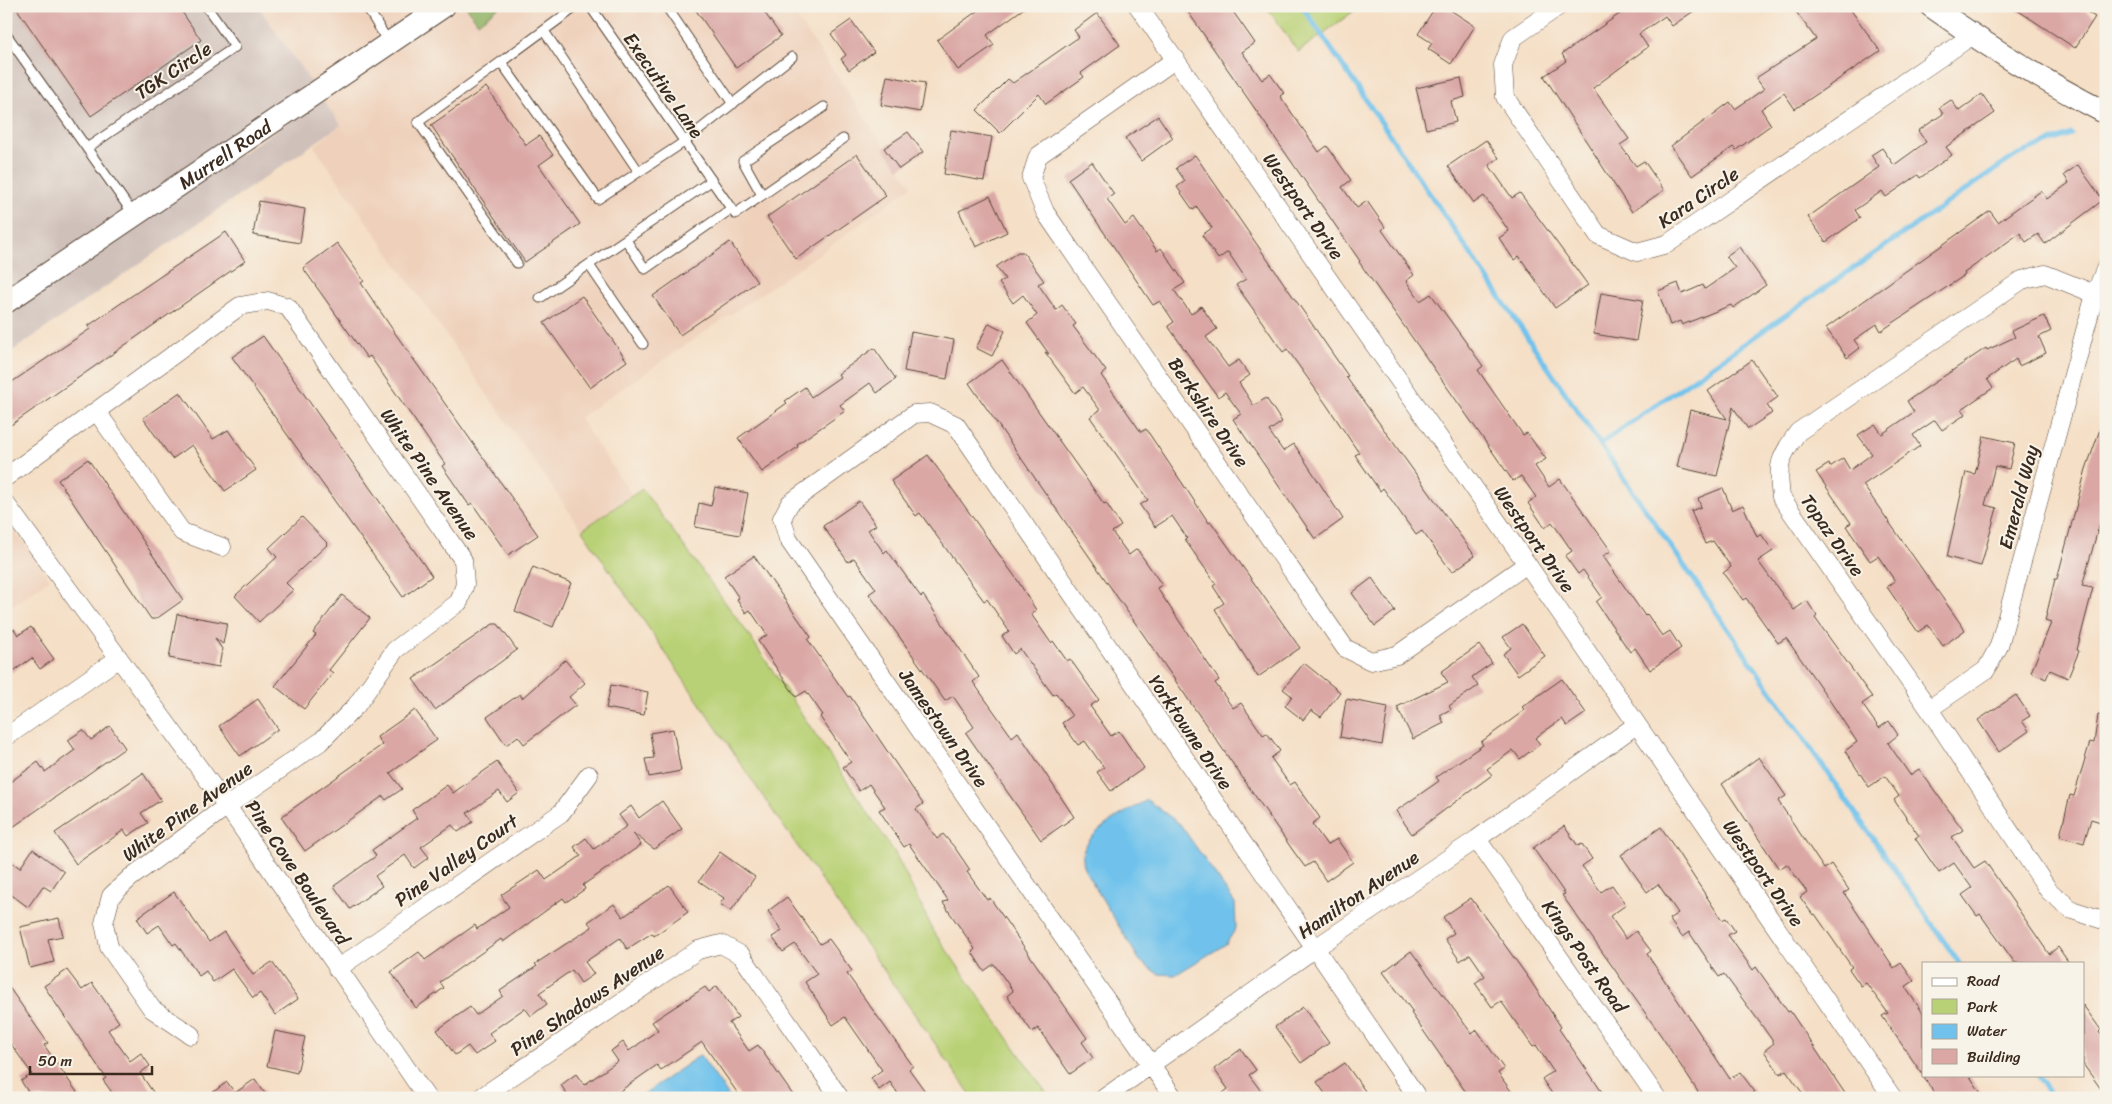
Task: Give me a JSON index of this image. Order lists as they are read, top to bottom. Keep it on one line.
{"streets":{"street":["Murrell Road","Kara Circle","Westport Drive","Berkshire Drive","White Pine Avenue","Emerald Way","Topaz Drive","Jamestown Drive","Yorktowne Drive","Pine Valley Court","Pine Cove Boulevard","Hamilton Avenue","Kings Post Road","Pine Shadows Avenue"],"lane":["TGK Circle","Executive Lane"]},"crossings":[["Westport Drive","Berkshire Drive"],["Westport Drive","Hamilton Avenue"],["White Pine Avenue","Pine Cove Boulevard"],["Emerald Way","Topaz Drive"],["Jamestown Drive","Yorktowne Drive"],["Jamestown Drive","Hamilton Avenue"],["Yorktowne Drive","Hamilton Avenue"],["Pine Valley Court","Pine Cove Boulevard"],["Hamilton Avenue","Kings Post Road"]],"legend":["Road","Park","Water","Building"],"scale_bar":"50 m"}
